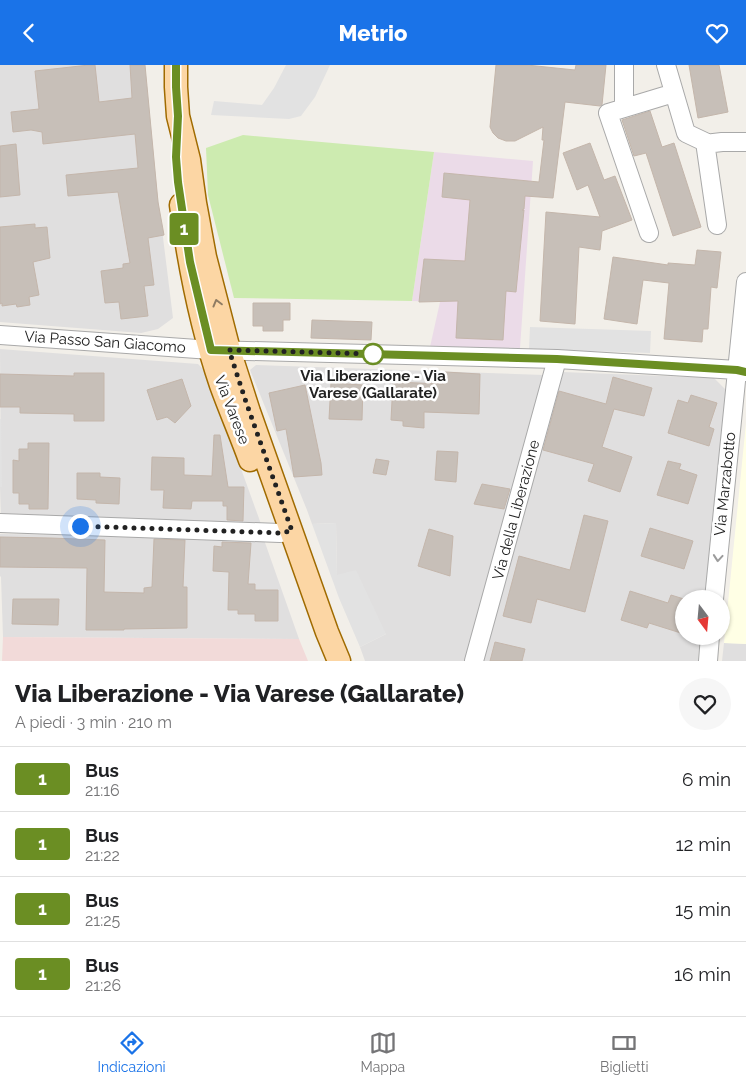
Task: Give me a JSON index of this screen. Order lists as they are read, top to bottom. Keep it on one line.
{"streets":{"main road":["Via Varese"],"street":["Via Passo San Giacomo","Via Marzabotto","Via della Liberazione"]},"crossings":[["Via Passo San Giacomo","Via Varese"]],"one_way":["Via Marzabotto"],"places":["Via Liberazione - Via Varese (Gallarate)"],"lines":["bus line 1"],"north":"bottom","page":{"header":"Metrio","on_map":"1","heading":["Via Liberazione - Via Varese (Gallarate)","A piedi · 3 min · 210 m"],"list":[{"mark":"1","name":"Bus","note":"21:16","value":"6 min"},{"mark":"1","name":"Bus","note":"21:22","value":"12 min"},{"mark":"1","name":"Bus","note":"21:25","value":"15 min"},{"mark":"1","name":"Bus","note":"21:26","value":"16 min"}],"tabs":["Indicazioni","Mappa","Biglietti"]}}
